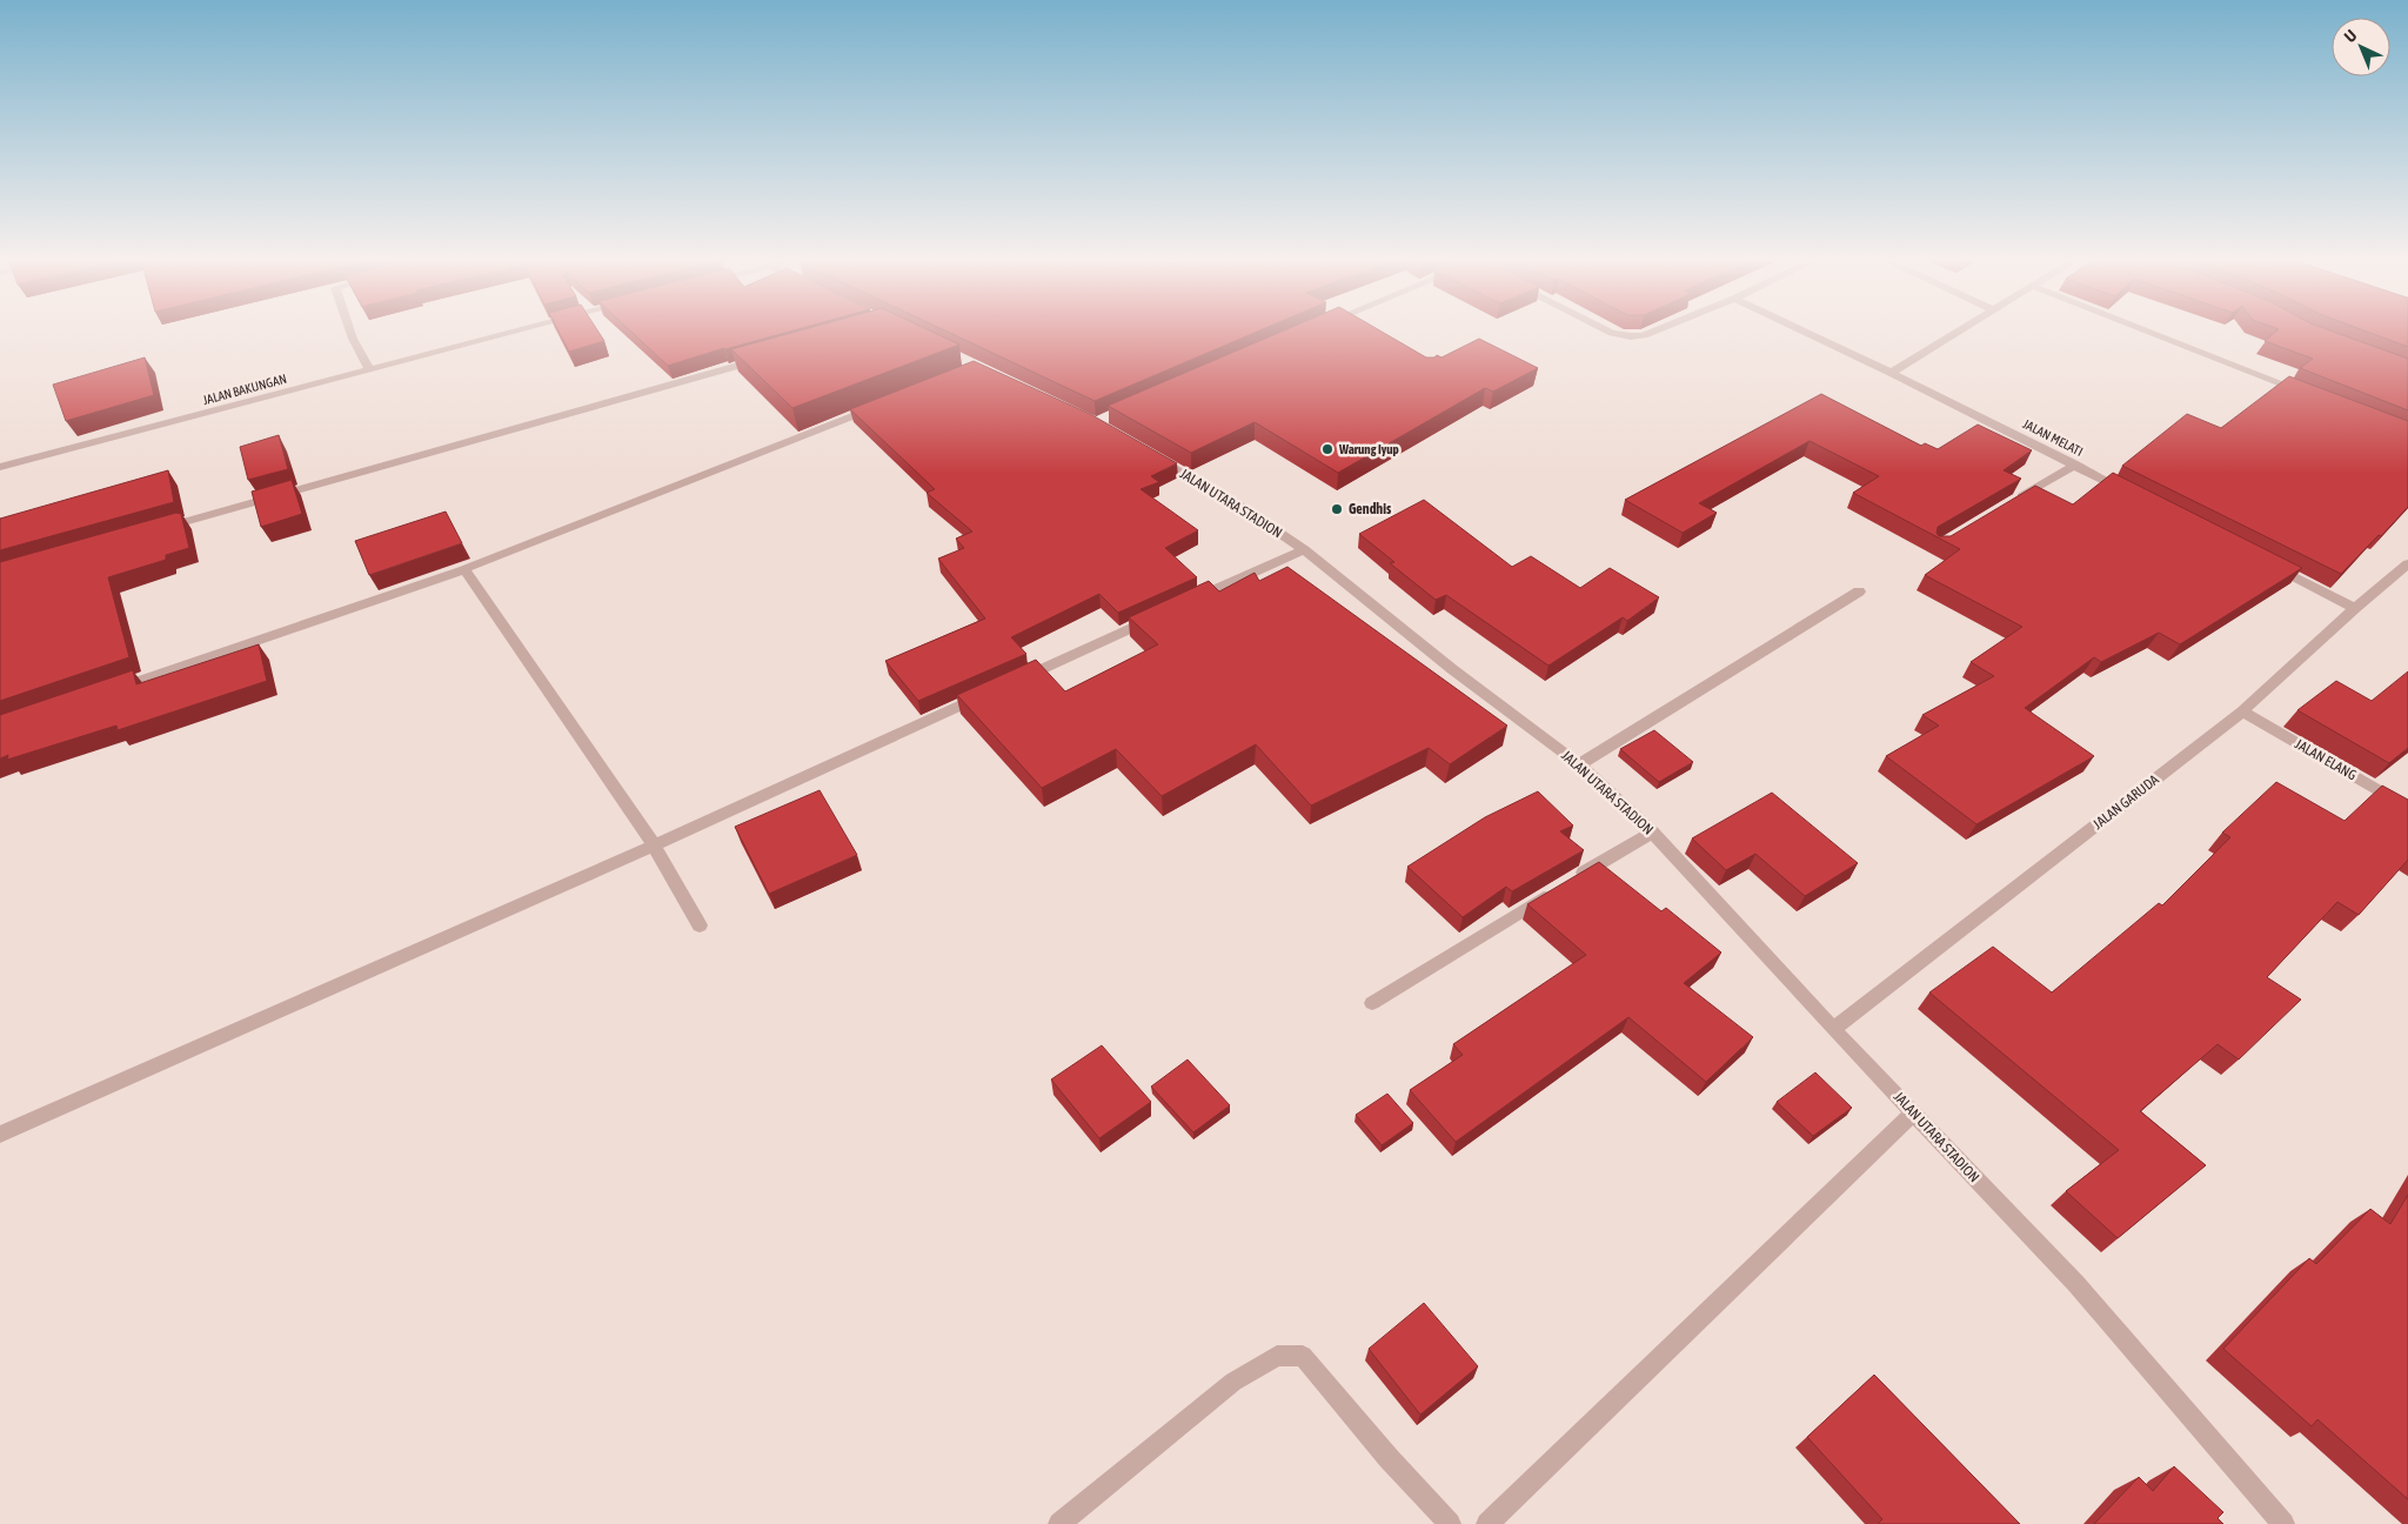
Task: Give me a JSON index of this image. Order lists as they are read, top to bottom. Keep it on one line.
{"streets":{"street":["JALAN BAKUNGAN","JALAN MELATI","JALAN UTARA STADION","JALAN ELANG","JALAN GARUDA"]},"crossings":[["JALAN UTARA STADION","JALAN GARUDA"],["JALAN ELANG","JALAN GARUDA"]],"places":["Warung Iyup","Gendhis"],"north":"top left"}
